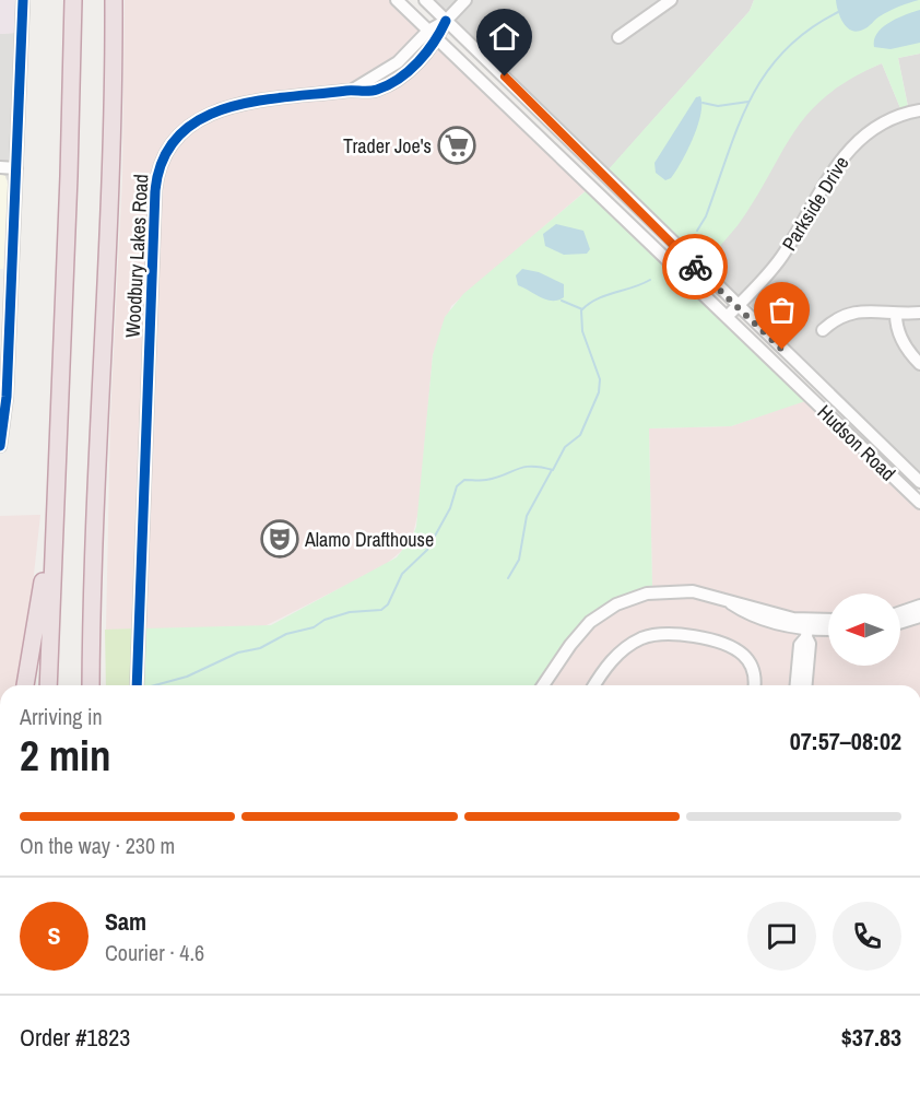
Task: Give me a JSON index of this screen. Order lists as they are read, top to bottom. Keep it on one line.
{"streets":{"street":["Parkside Drive","Woodbury Lakes Road","Hudson Road"]},"crossings":[["Parkside Drive","Hudson Road"],["Woodbury Lakes Road","Hudson Road"]],"places":{"supermarket":["Trader Joe's"],"theatre":["Alamo Drafthouse"]},"north":"left","page":{"heading":["2 min","Arriving in","07:57–08:02"],"panel":["Sam","Courier · 4.6","Order #1823","$37.83"],"bar":"On the way · 230 m","round":"S"}}
